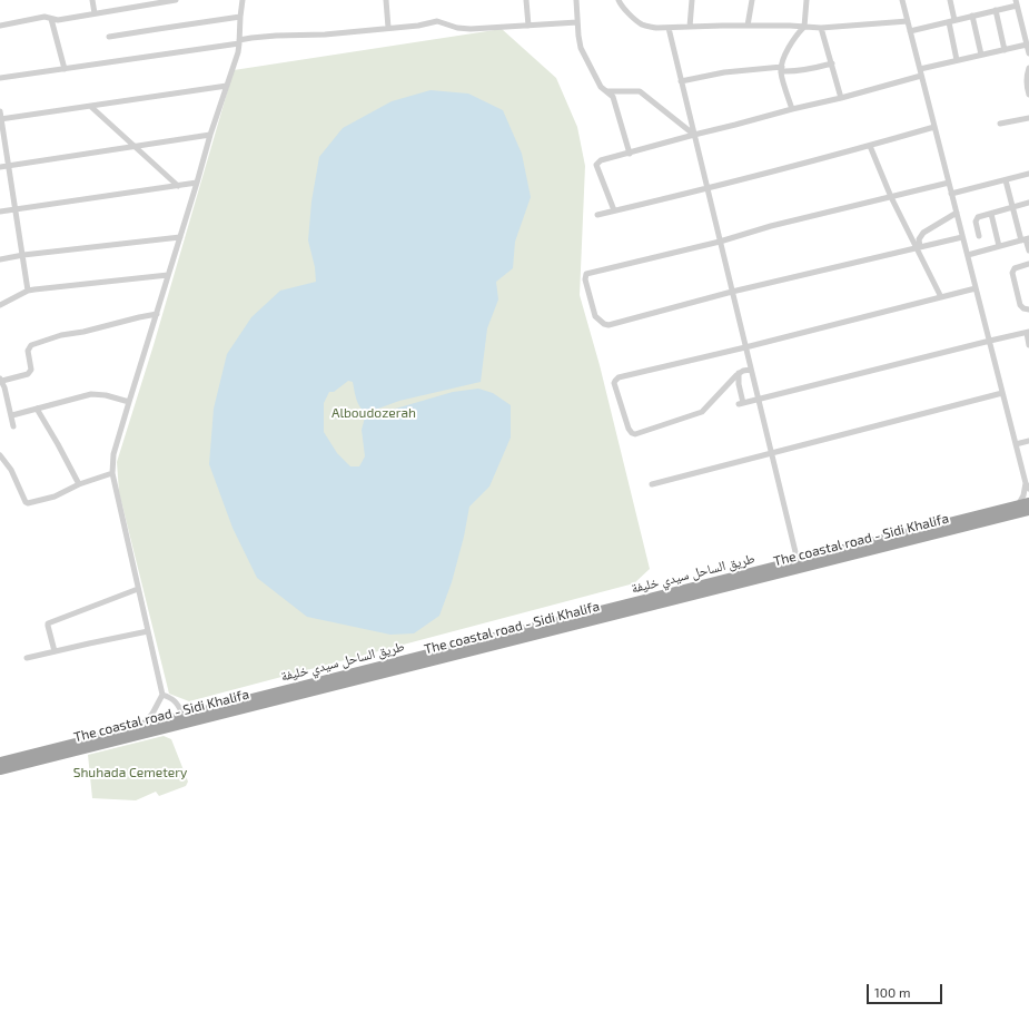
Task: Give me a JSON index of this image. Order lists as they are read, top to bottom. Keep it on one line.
{"streets":{"highway":["The coastal road - Sidi Khalifa","طريق الساحل سيدي خليفة"]},"crossings":[["The coastal road - Sidi Khalifa","طريق الساحل سيدي خليفة"]],"parks":["Alboudozerah","Shuhada Cemetery"],"scale_bar":"100 m"}
